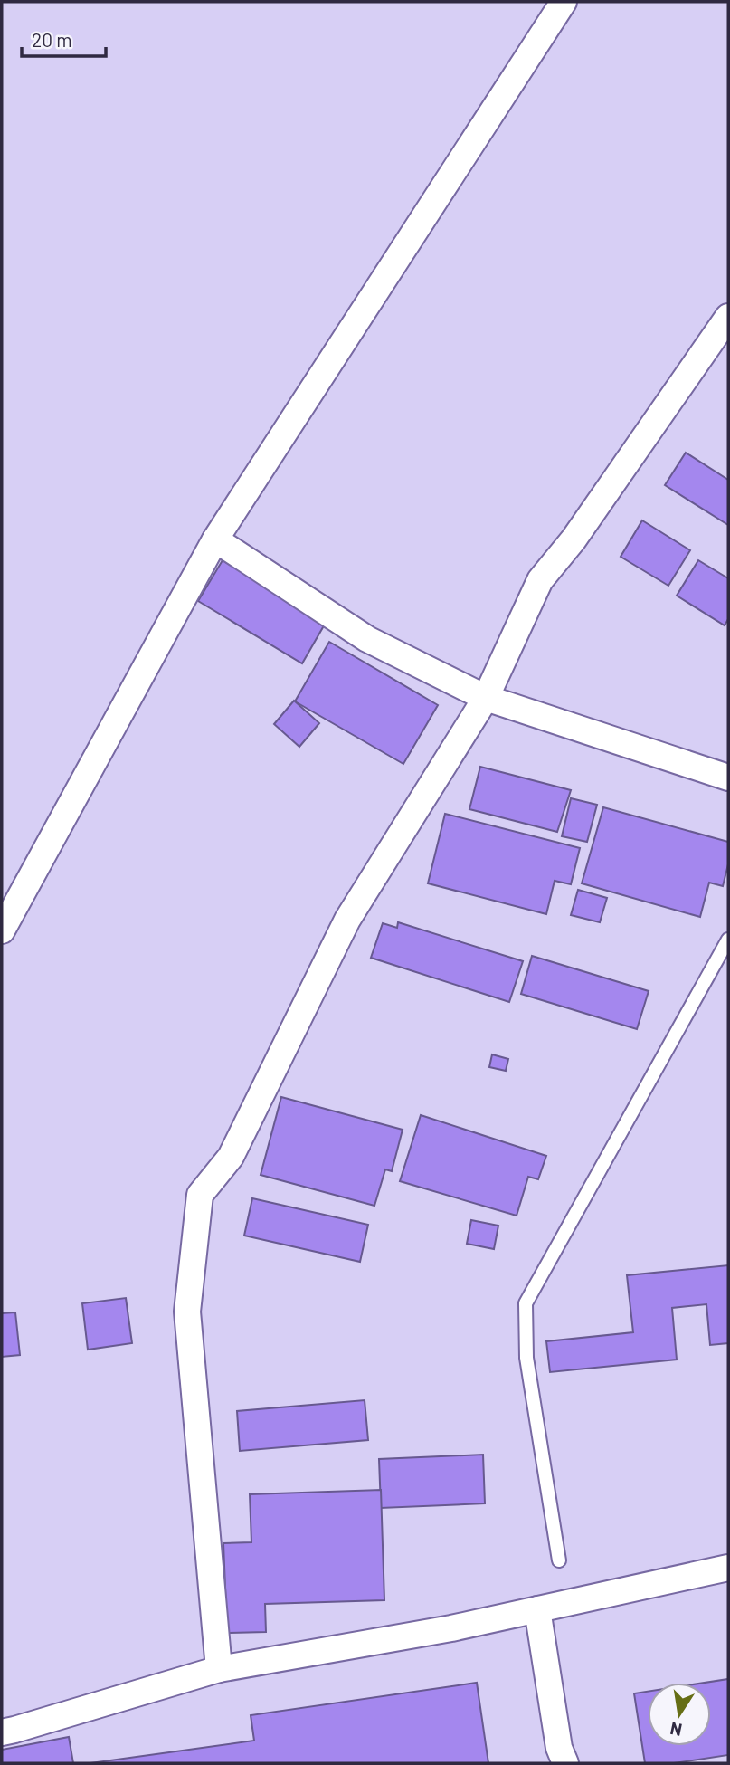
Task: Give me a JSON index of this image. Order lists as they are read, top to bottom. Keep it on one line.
{"scale_bar":"20 m","north":"bottom"}
